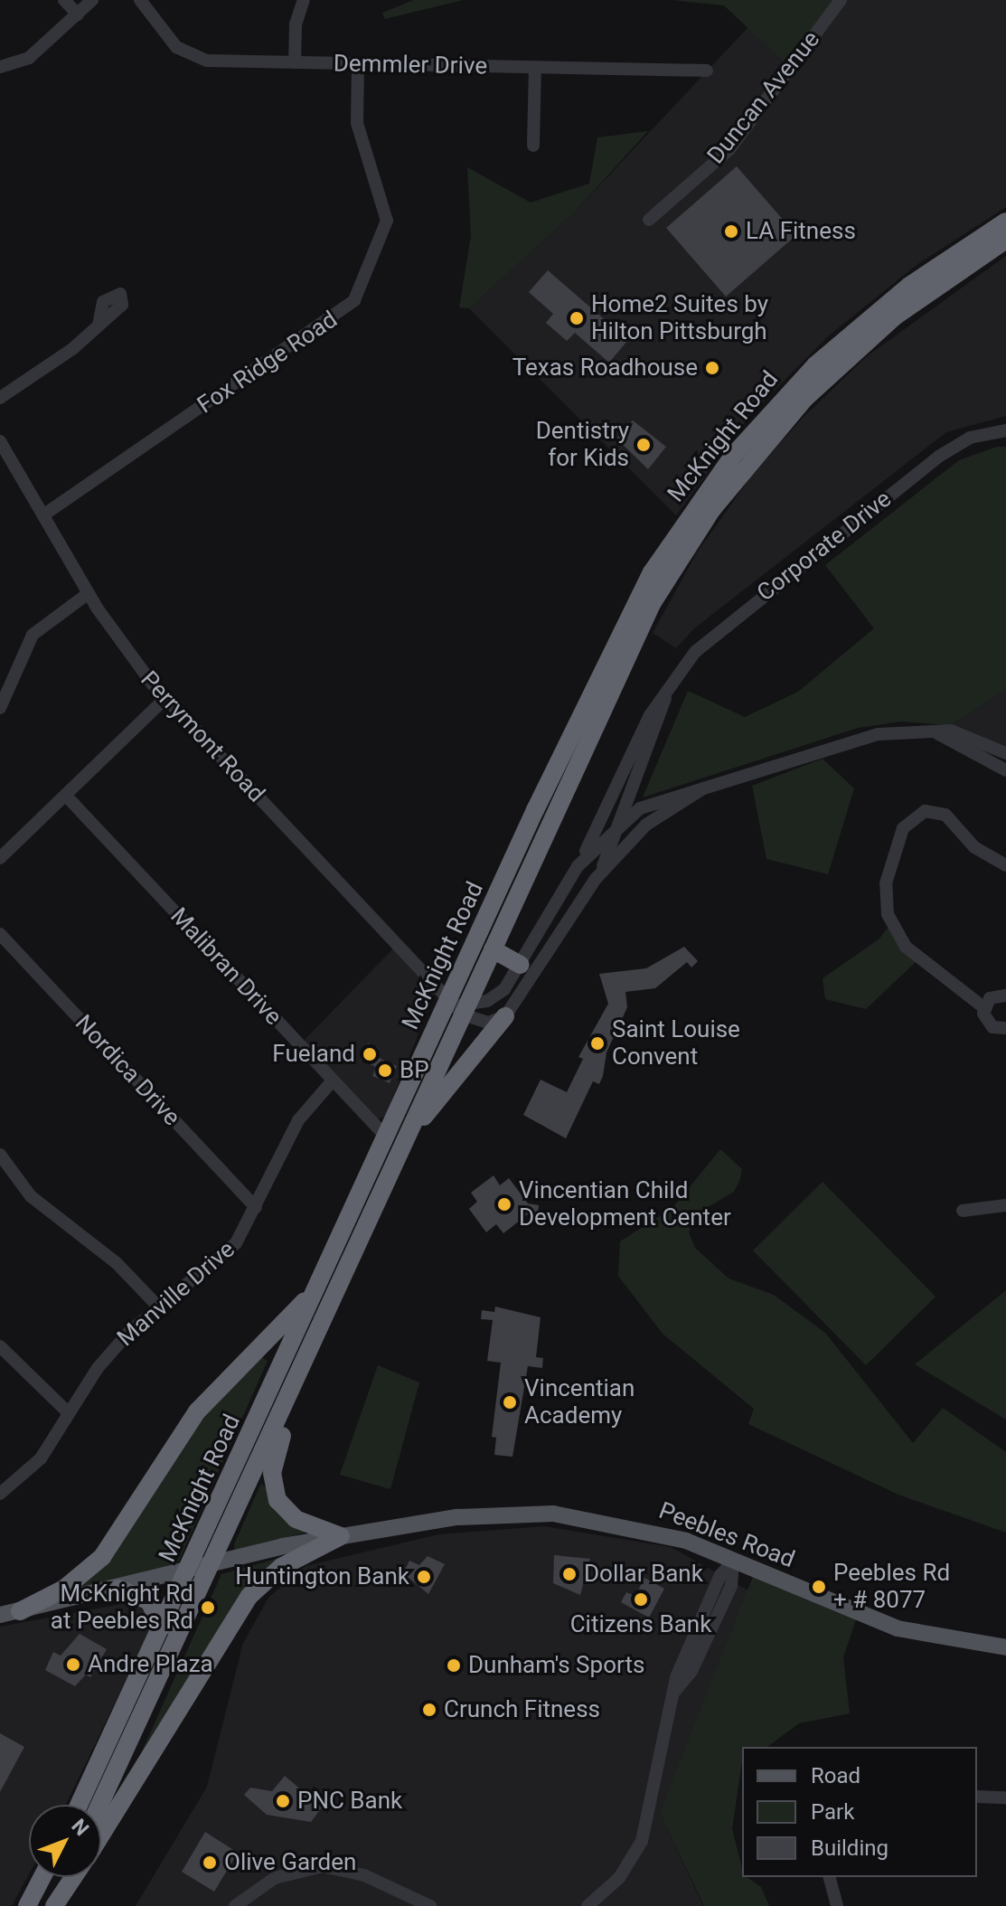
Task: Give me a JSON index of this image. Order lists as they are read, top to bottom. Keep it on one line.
{"streets":{"highway":["McKnight Road"],"main road":["Peebles Road"],"street":["Demmler Drive","Duncan Avenue","Fox Ridge Road","Corporate Drive","Perrymont Road","Malibran Drive","Nordica Drive","Manville Drive"]},"crossings":[["Demmler Drive","Fox Ridge Road"],["Fox Ridge Road","Perrymont Road"],["McKnight Road","Perrymont Road"],["McKnight Road","Malibran Drive"],["McKnight Road","Peebles Road"],["Malibran Drive","Manville Drive"],["Nordica Drive","Manville Drive"]],"places":["LA Fitness","Home2 Suites by Hilton Pittsburgh","Texas Roadhouse","Dentistry for Kids","Saint Louise Convent","Fueland","BP","Vincentian Child Development Center","Vincentian Academy","Dollar Bank","Huntington Bank","Peebles Rd + # 8077","Citizens Bank","McKnight Rd at Peebles Rd","Andre Plaza","Dunham's Sports","Crunch Fitness","PNC Bank","Olive Garden"],"legend":["Road","Park","Building"],"north":"top right"}
